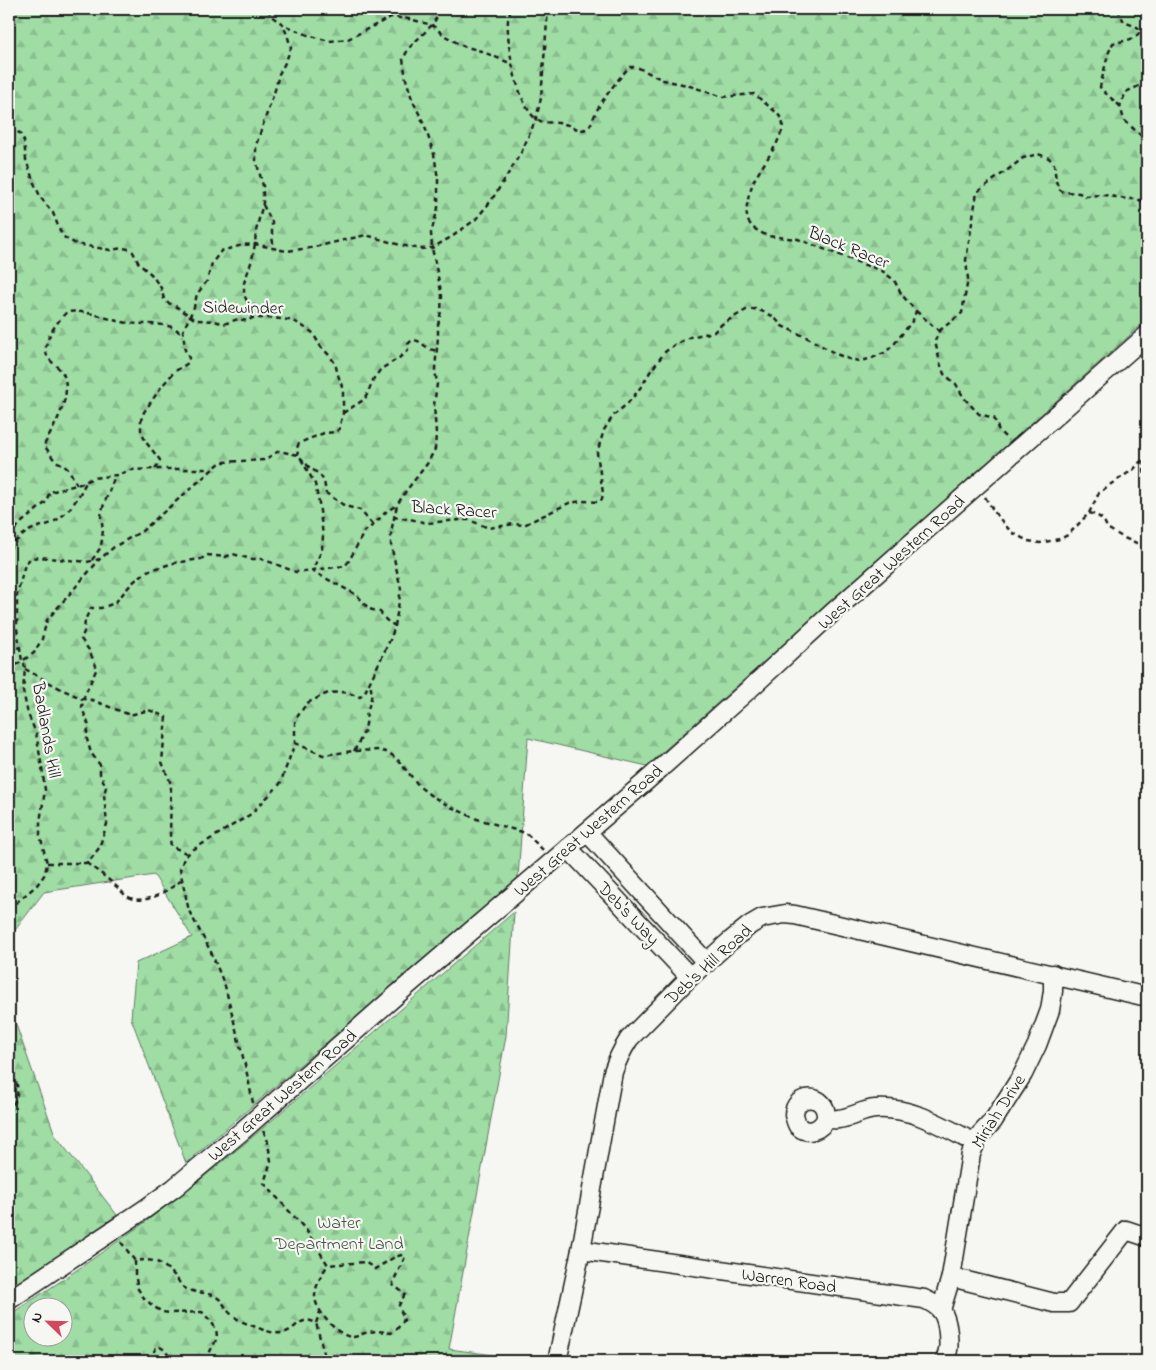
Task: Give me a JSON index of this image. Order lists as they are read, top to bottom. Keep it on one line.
{"streets":{"street":["West Great Western Road","Deb's Way","Deb's Hill Road","Miriah Drive","Warren Road"],"path":["Black Racer","Sidewinder","Badlands Hill"]},"crossings":[["West Great Western Road","Deb's Way"],["Deb's Way","Deb's Hill Road"],["Deb's Hill Road","Miriah Drive"],["Deb's Hill Road","Warren Road"],["Miriah Drive","Warren Road"]],"parks":["Water Department Land"],"north":"top left"}
